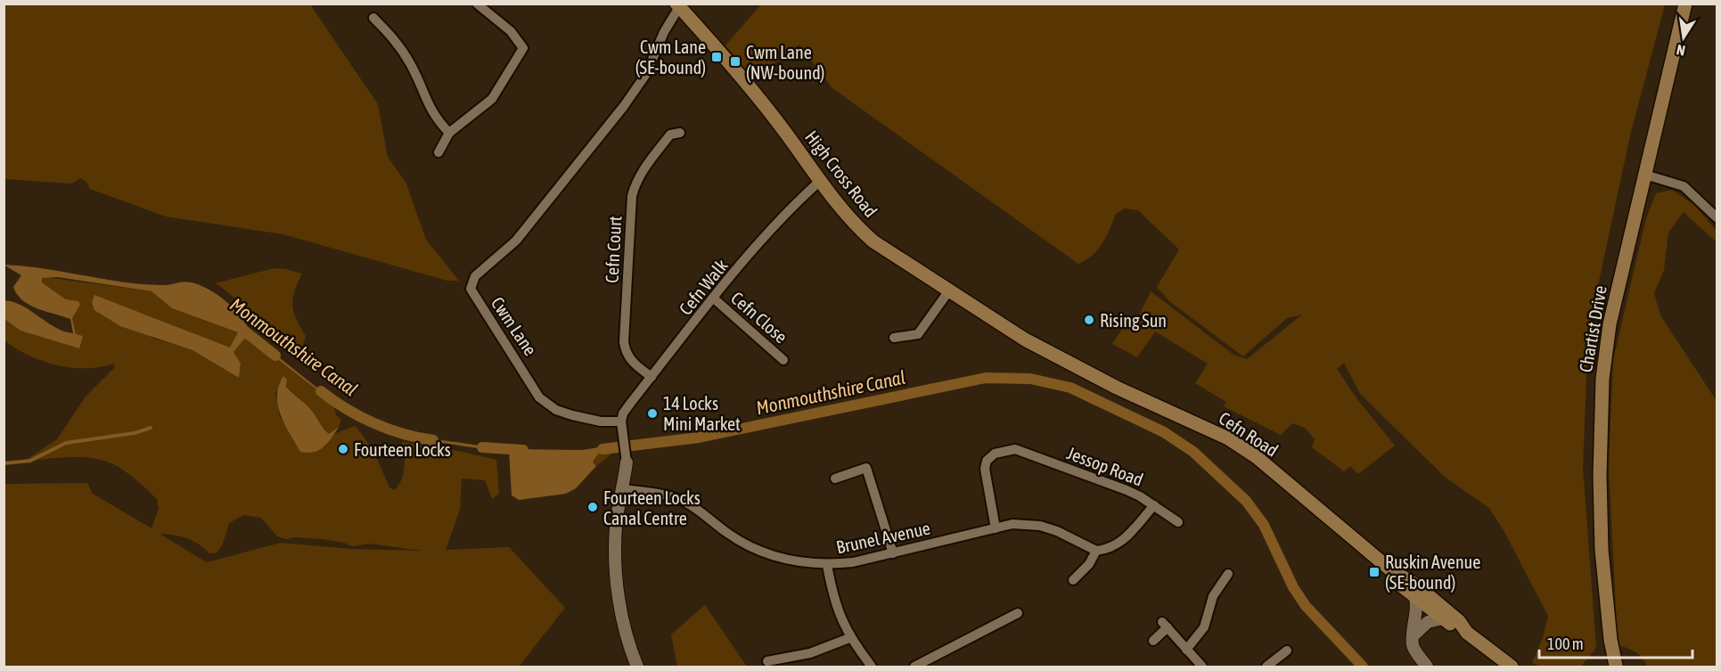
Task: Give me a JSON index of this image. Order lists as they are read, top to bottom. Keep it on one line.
{"streets":{"main road":["High Cross Road","Chartist Drive","Cefn Road"],"street":["Cefn Court","Cefn Walk","Cefn Close","Cwm Lane","Jessop Road","Brunel Avenue"]},"crossings":[["High Cross Road","Cefn Walk"],["High Cross Road","Cwm Lane"],["High Cross Road","Cefn Road"],["Cefn Court","Cefn Walk"],["Cefn Walk","Cefn Close"],["Cefn Walk","Cwm Lane"],["Jessop Road","Brunel Avenue"]],"water":["Monmouthshire Canal"],"places":{"transit":["Cwm Lane (SE-bound)","Cwm Lane (NW-bound)","Ruskin Avenue (SE-bound)"],"other":["Rising Sun","14 Locks Mini Market","Fourteen Locks","Fourteen Locks Canal Centre"]},"scale_bar":"100 m","north":"bottom"}
